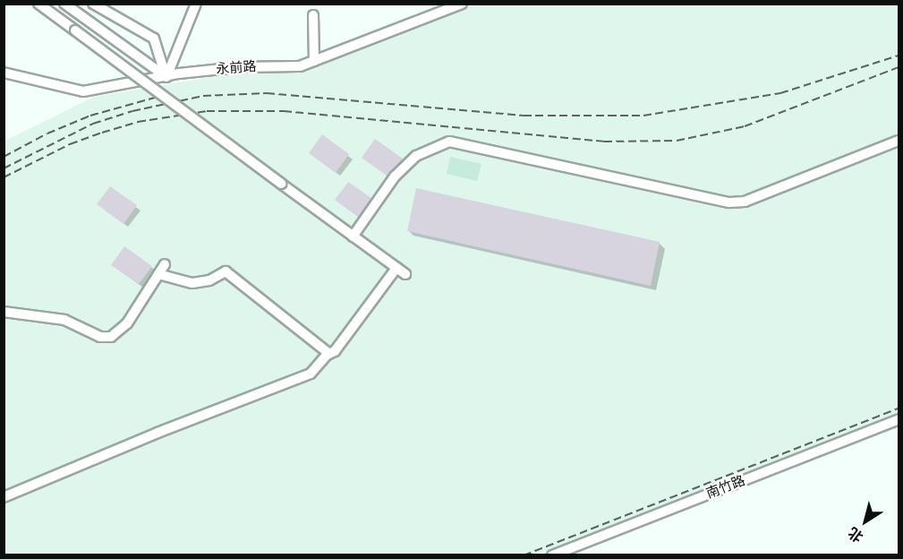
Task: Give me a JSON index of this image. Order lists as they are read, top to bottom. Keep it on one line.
{"streets":{"street":["永前路","南竹路"]},"north":"bottom left"}
